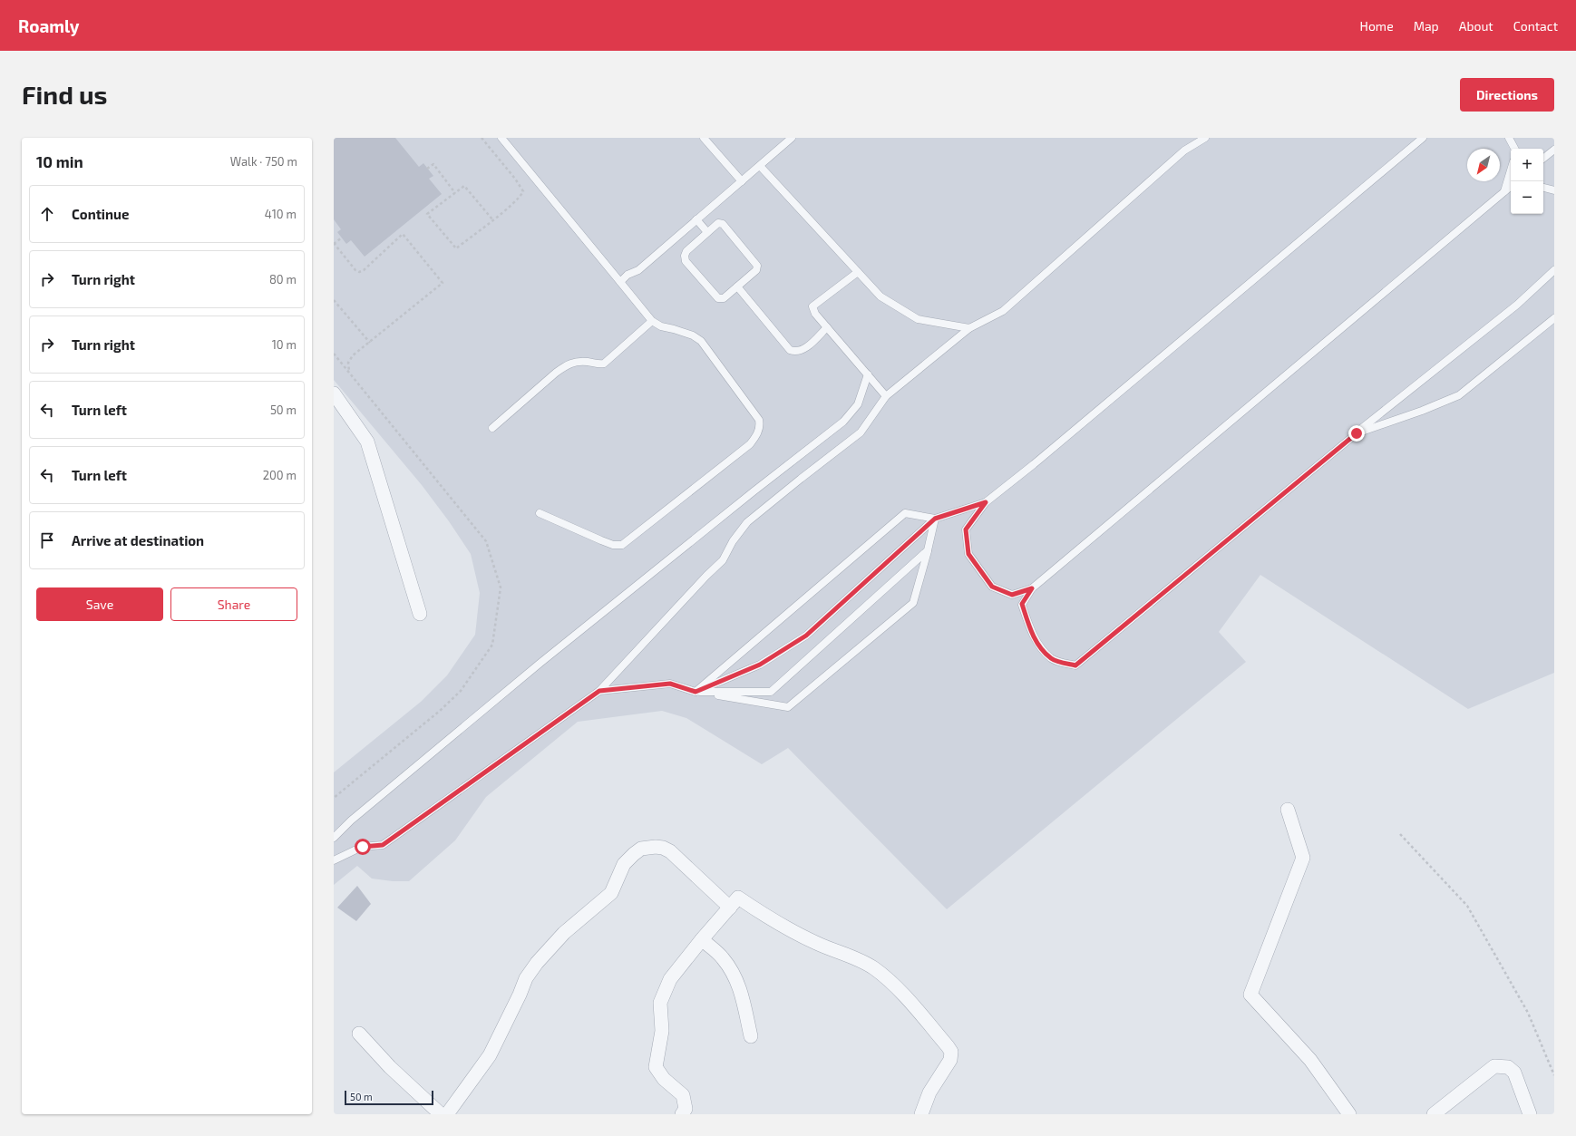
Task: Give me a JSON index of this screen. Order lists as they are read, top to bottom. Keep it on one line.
{"scale_bar":"50 m","north":"bottom left","page":{"header":"Roamly","nav":["Home","Map","About","Contact"],"buttons":["Directions",["Save","Share"]],"title":"Find us","heading":["10 min","Walk · 750 m"],"map_buttons":["+","−"],"list":[["Continue","410 m"],["Turn right","80 m"],["Turn right","10 m"],["Turn left","50 m"],["Turn left","200 m"],"Arrive at destination"],"scale":"50 m"}}
